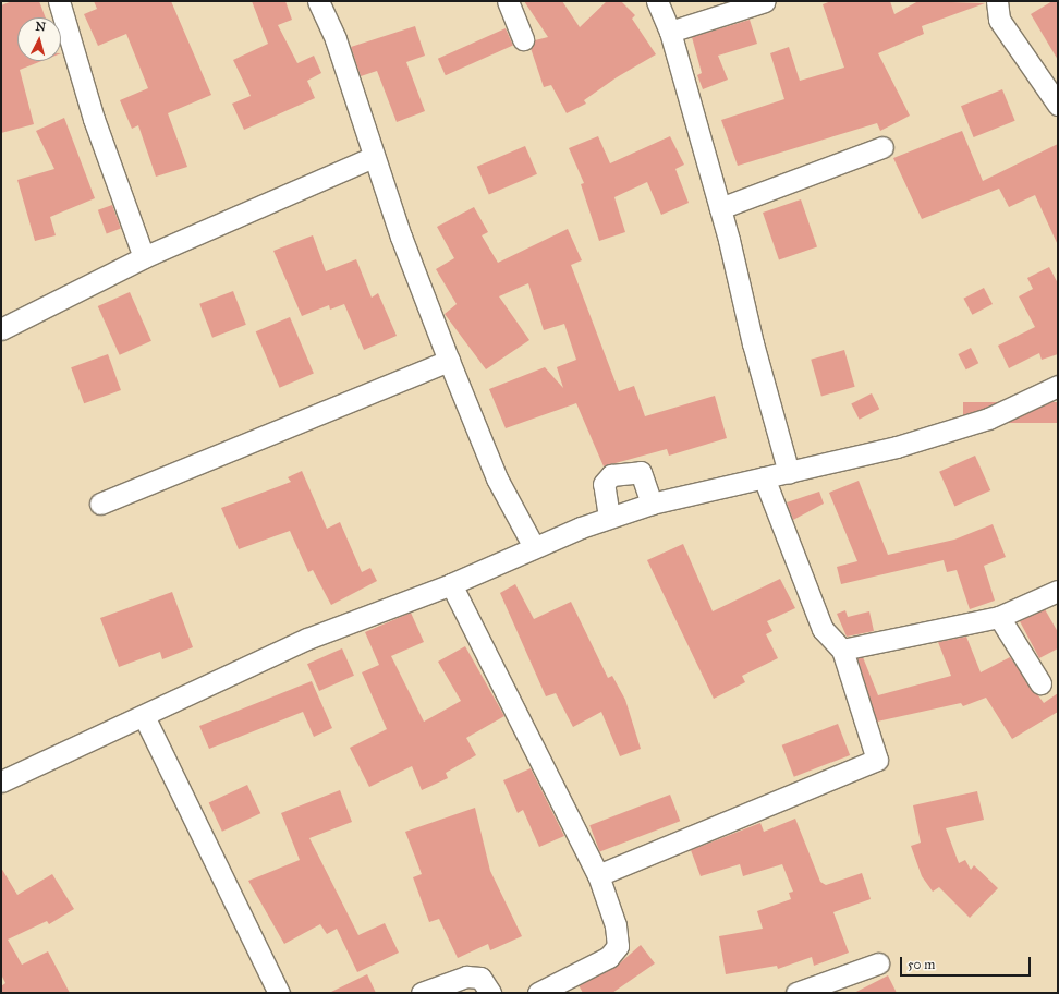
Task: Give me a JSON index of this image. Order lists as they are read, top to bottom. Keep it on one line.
{"scale_bar":"50 m","north":"top"}
